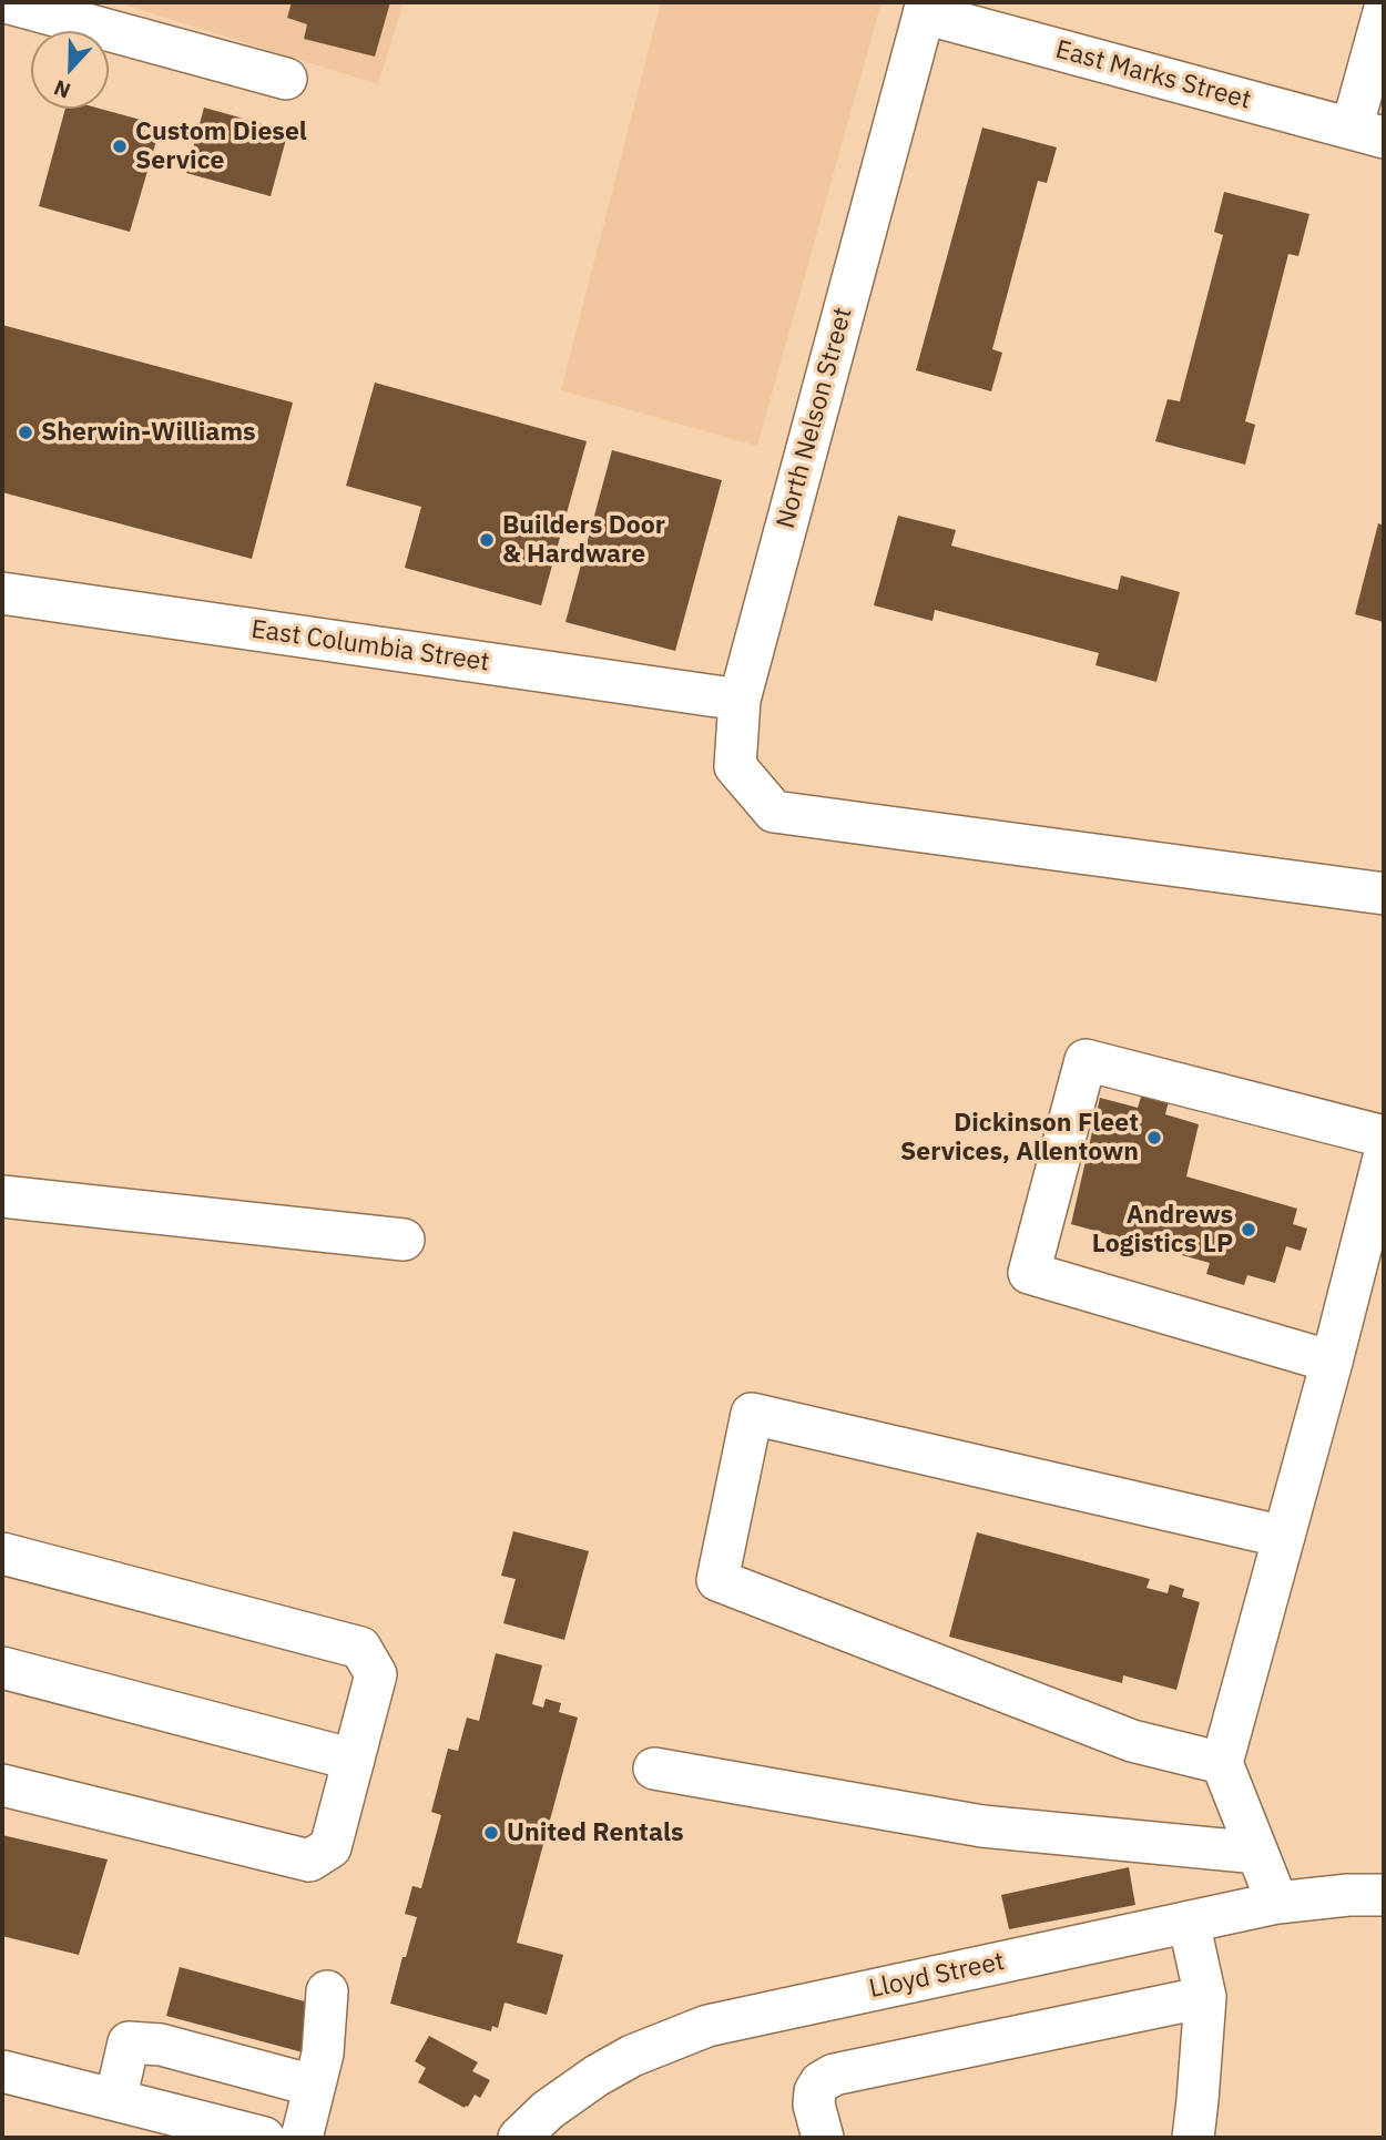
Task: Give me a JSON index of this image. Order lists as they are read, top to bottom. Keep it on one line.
{"streets":{"street":["East Marks Street","North Nelson Street","East Columbia Street","Lloyd Street"]},"crossings":[["East Marks Street","North Nelson Street"],["North Nelson Street","East Columbia Street"]],"places":["Custom Diesel Service","Sherwin-Williams","Builders Door & Hardware","Dickinson Fleet Services, Allentown","Andrews Logistics LP","United Rentals"],"north":"bottom"}
